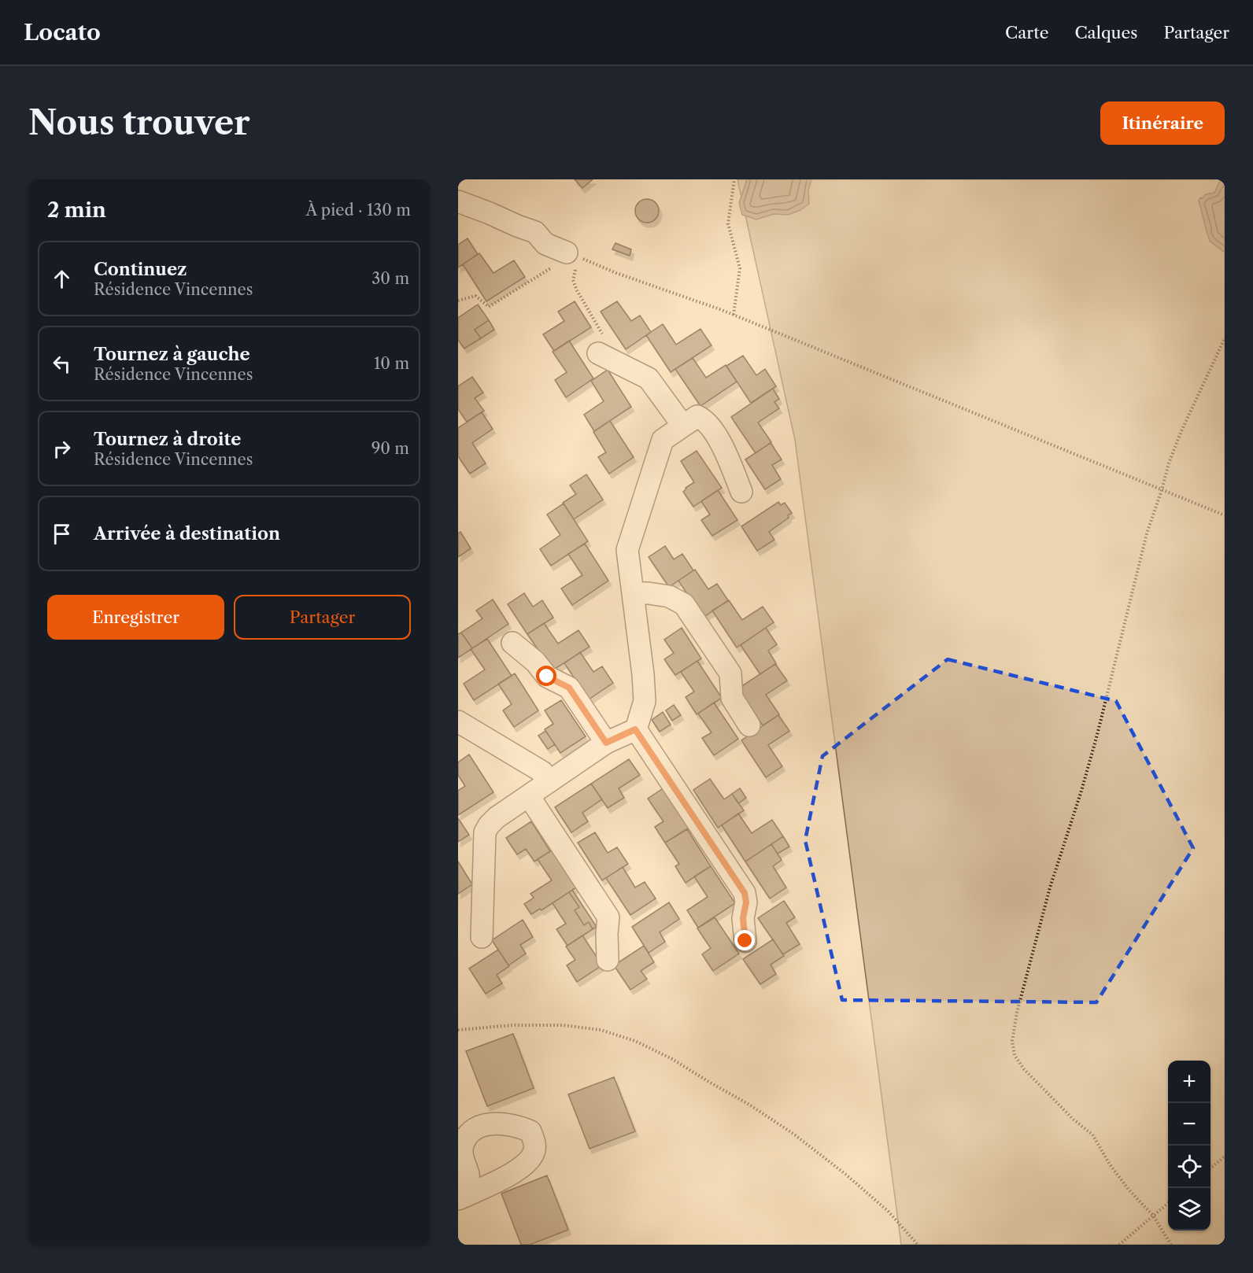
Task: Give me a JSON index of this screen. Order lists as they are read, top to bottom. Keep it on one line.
{"page":{"header":"Locato","nav":["Carte","Calques","Partager"],"buttons":["Itinéraire",["Enregistrer","Partager"]],"title":"Nous trouver","heading":["2 min","À pied · 130 m"],"list":[["Continuez","Résidence Vincennes","30 m"],["Tournez à gauche","Résidence Vincennes","10 m"],["Tournez à droite","Résidence Vincennes","90 m"],"Arrivée à destination"],"map_buttons":["+","−"]}}
